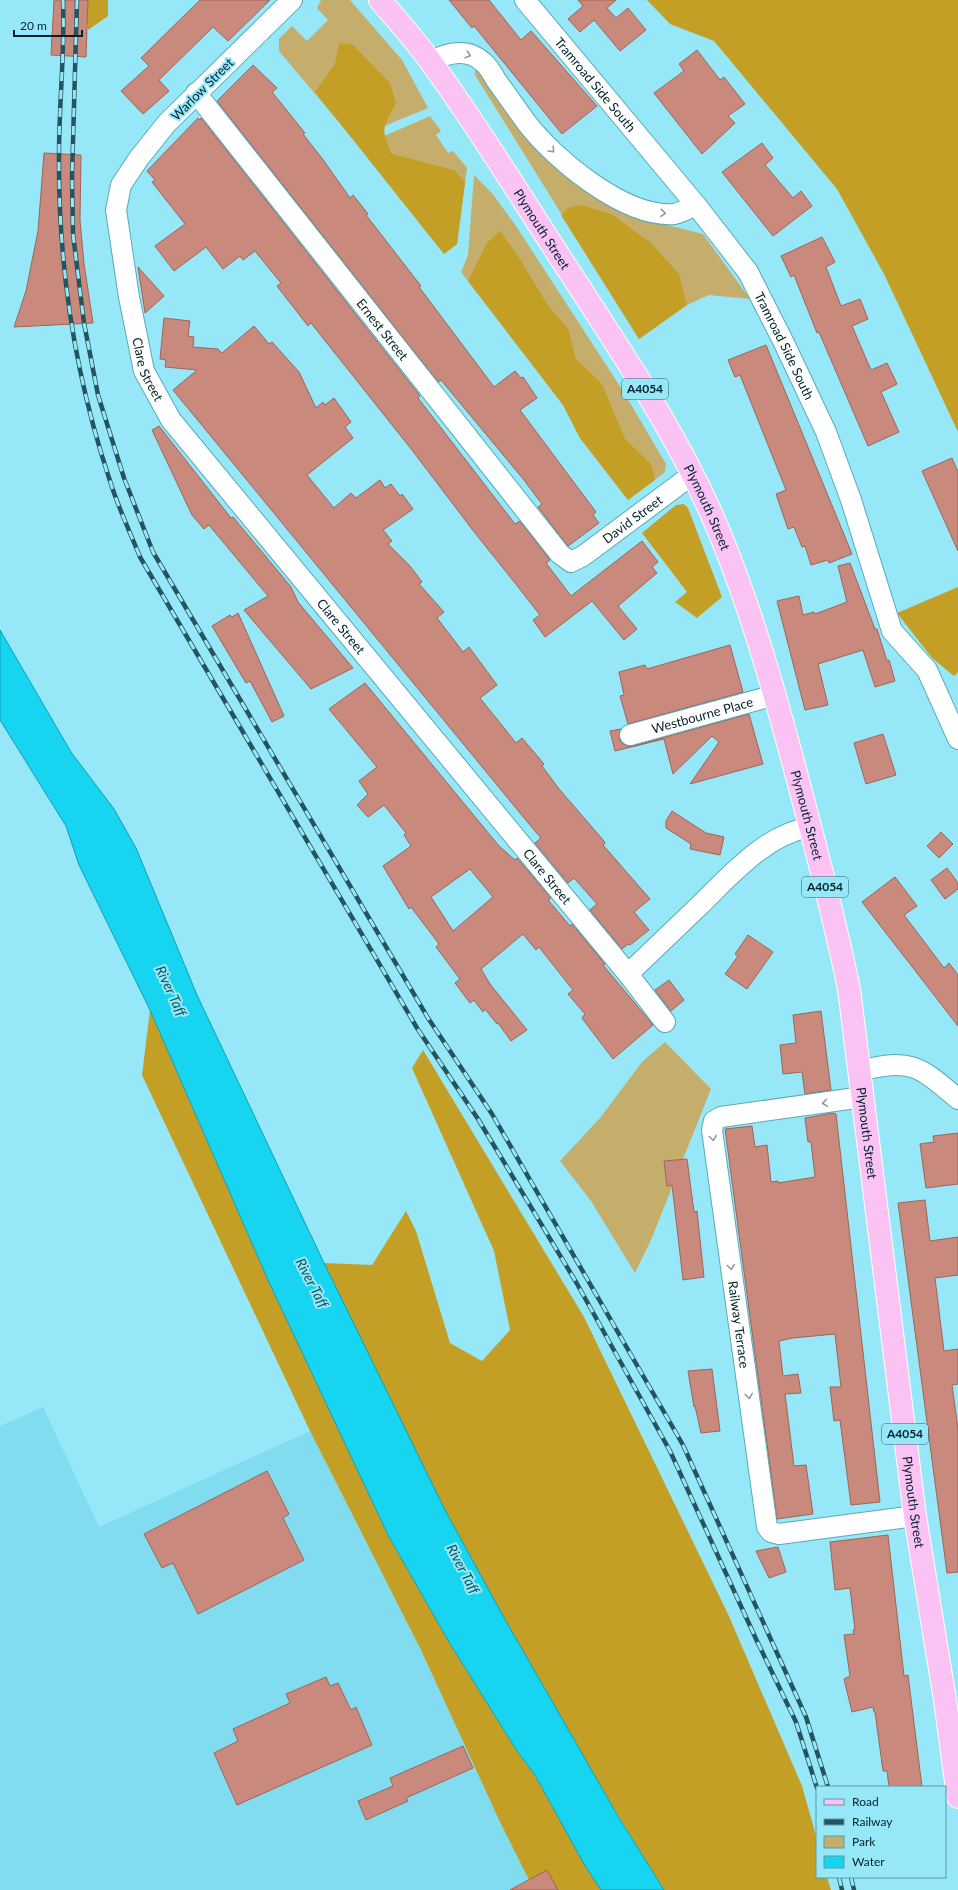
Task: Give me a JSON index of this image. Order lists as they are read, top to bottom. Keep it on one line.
{"streets":{"main road":["Plymouth Street","A4054"],"street":["Tramroad Side South","Warlow Street","Ernest Street","Clare Street","David Street","Westbourne Place","Railway Terrace"]},"crossings":[["Warlow Street","Ernest Street"],["Warlow Street","Clare Street"],["Plymouth Street","David Street"],["Plymouth Street","Westbourne Place"],["Plymouth Street","Railway Terrace"],["Ernest Street","David Street"]],"water":["River Taff"],"legend":["Road","Railway","Park","Water"],"scale_bar":"20 m"}
